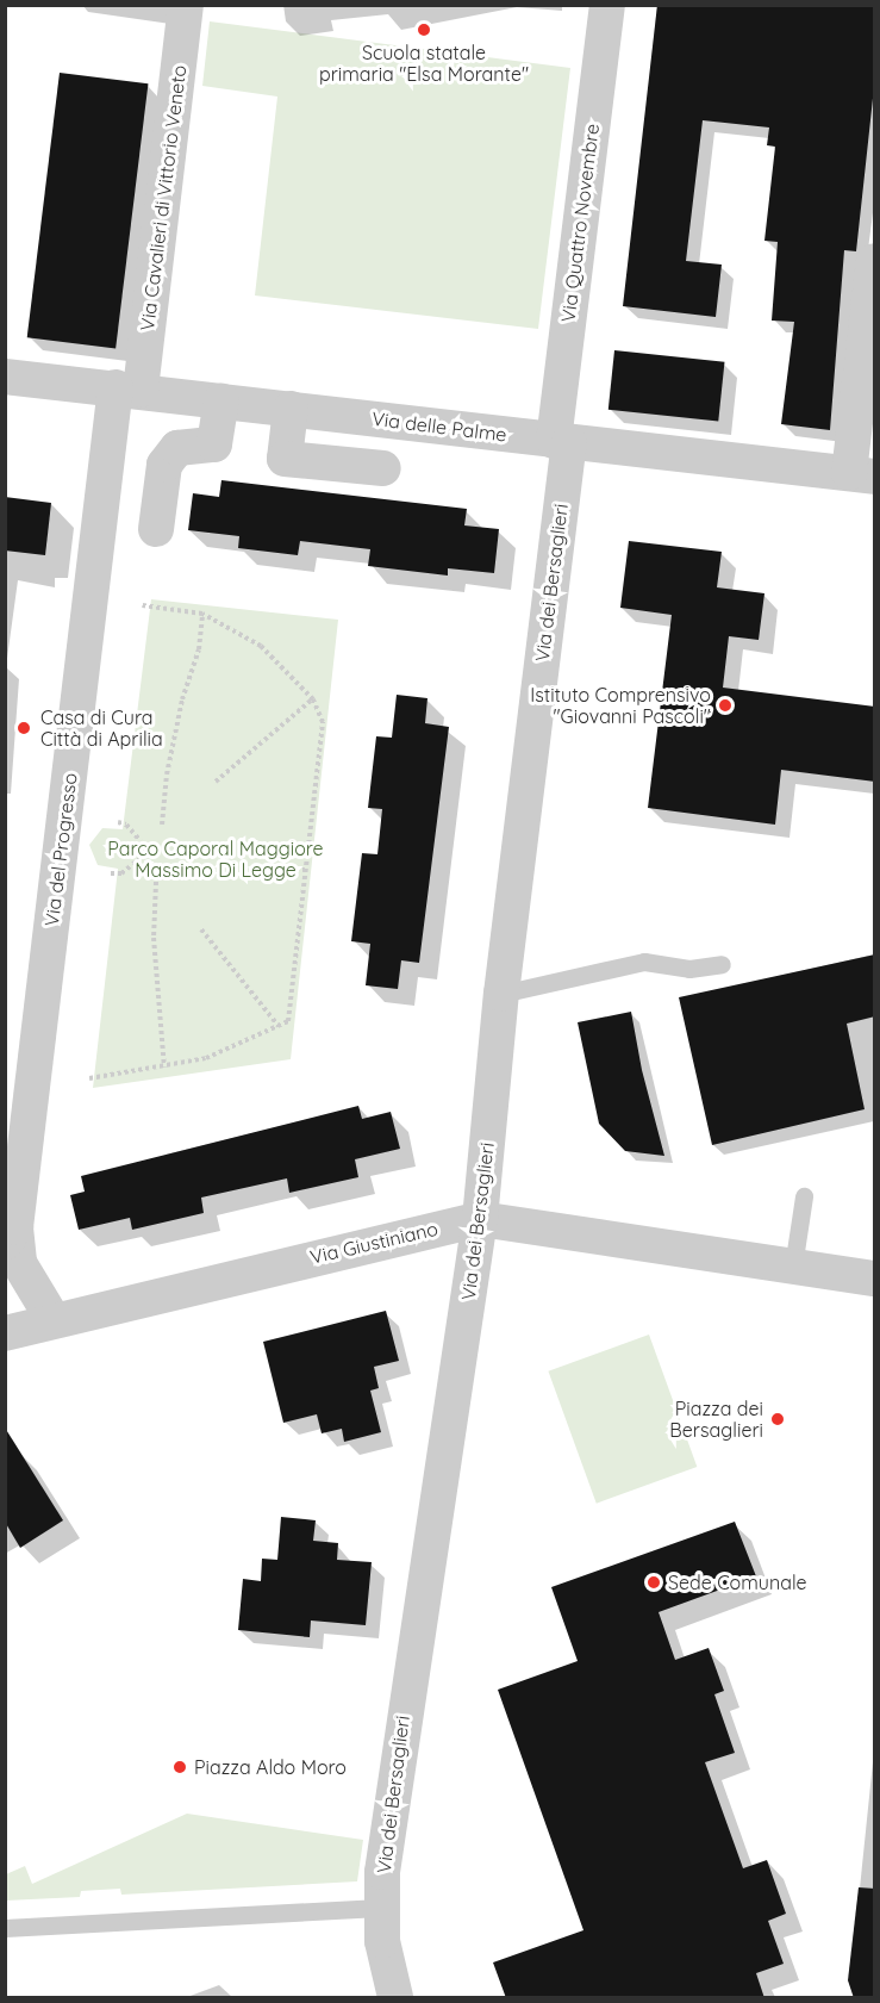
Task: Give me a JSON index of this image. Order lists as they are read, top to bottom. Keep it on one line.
{"streets":{"street":["Via Cavalieri di Vittorio Veneto","Via Quattro Novembre","Via delle Palme","Via dei Bersaglieri","Via del Progresso","Via Giustiniano"]},"crossings":[["Via Cavalieri di Vittorio Veneto","Via delle Palme"],["Via Cavalieri di Vittorio Veneto","Via del Progresso"],["Via Quattro Novembre","Via delle Palme"],["Via Quattro Novembre","Via dei Bersaglieri"],["Via delle Palme","Via dei Bersaglieri"],["Via delle Palme","Via del Progresso"],["Via dei Bersaglieri","Via Giustiniano"],["Via del Progresso","Via Giustiniano"]],"parks":["Parco Caporal Maggiore Massimo Di Legge"],"places":["Scuola statale primaria \"Elsa Morante\"","Istituto Comprensivo \"Giovanni Pascoli\"","Casa di Cura Città di Aprilia","Piazza dei Bersaglieri","Sede Comunale","Piazza Aldo Moro"]}
